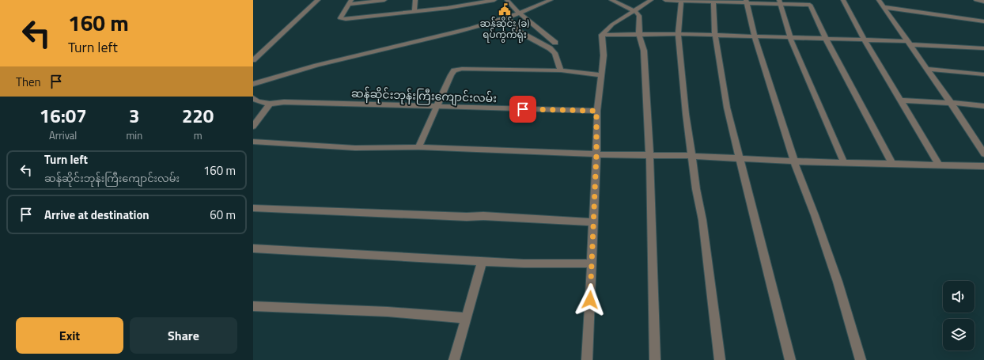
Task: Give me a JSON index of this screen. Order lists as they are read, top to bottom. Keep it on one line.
{"streets":{"street":["ဆန်ဆိုင်းဘုန်းကြီးကျောင်းလမ်း"]},"places":{"public building":["ဆန်ဆိုင်း (ခ) ရပ်ကွက်ရုံး"]},"page":{"turn":["160 m","Turn left"],"then":"Then","eta":["16:07","Arrival","3","min","220","m"],"list":[{"name":"Turn left","note":"ဆန်ဆိုင်းဘုန်းကြီးကျောင်းလမ်း","value":"160 m"},{"name":"Arrive at destination","value":"60 m"}],"buttons":["Exit","Share"]}}
